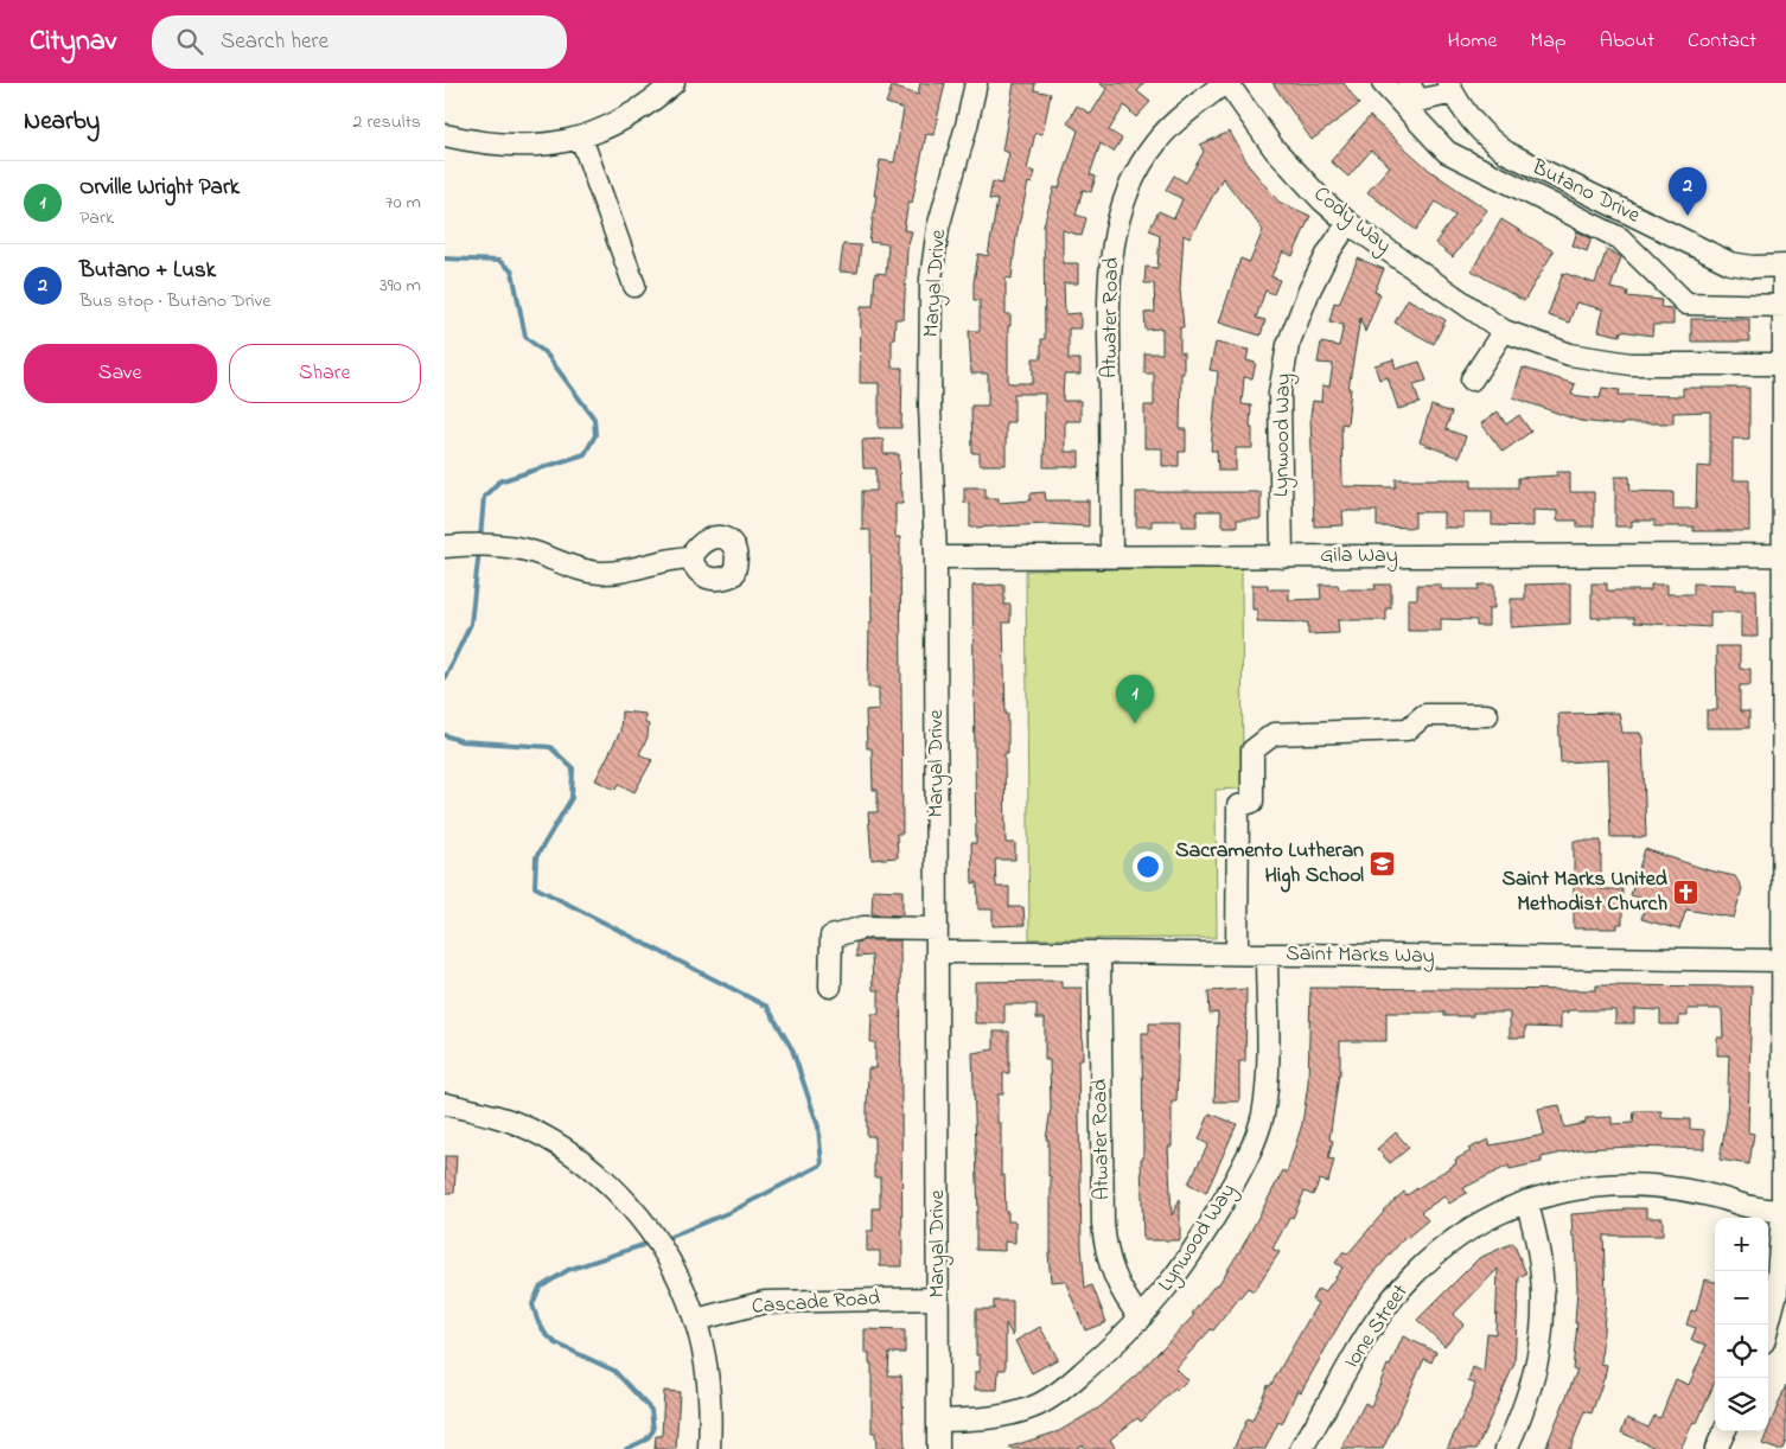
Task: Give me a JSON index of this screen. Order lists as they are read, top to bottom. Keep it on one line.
{"streets":{"street":["Butano Drive","Cody Way","Maryal Drive","Atwater Road","Lynwood Way","Gila Way","Saint Marks Way","Cascade Road","Ione Street"]},"crossings":[["Cody Way","Atwater Road"],["Cody Way","Lynwood Way"],["Maryal Drive","Lynwood Way"],["Maryal Drive","Gila Way"],["Maryal Drive","Saint Marks Way"],["Maryal Drive","Cascade Road"],["Atwater Road","Lynwood Way"],["Atwater Road","Gila Way"],["Atwater Road","Saint Marks Way"],["Lynwood Way","Gila Way"],["Lynwood Way","Saint Marks Way"]],"places":{"school or university":["Sacramento Lutheran High School"],"church":["Saint Marks United Methodist Church"]},"page":{"header":"Citynav","search":"Search here","nav":["Home","Map","About","Contact"],"heading":["Nearby","2 results"],"list":[{"mark":"1","name":"Orville Wright Park","note":"Park","value":"70 m"},{"mark":"2","name":"Butano + Lusk","note":"Bus stop · Butano Drive","value":"390 m"}],"pins":["2","1"],"buttons":["Save","Share"],"map_buttons":["+","−"]}}
